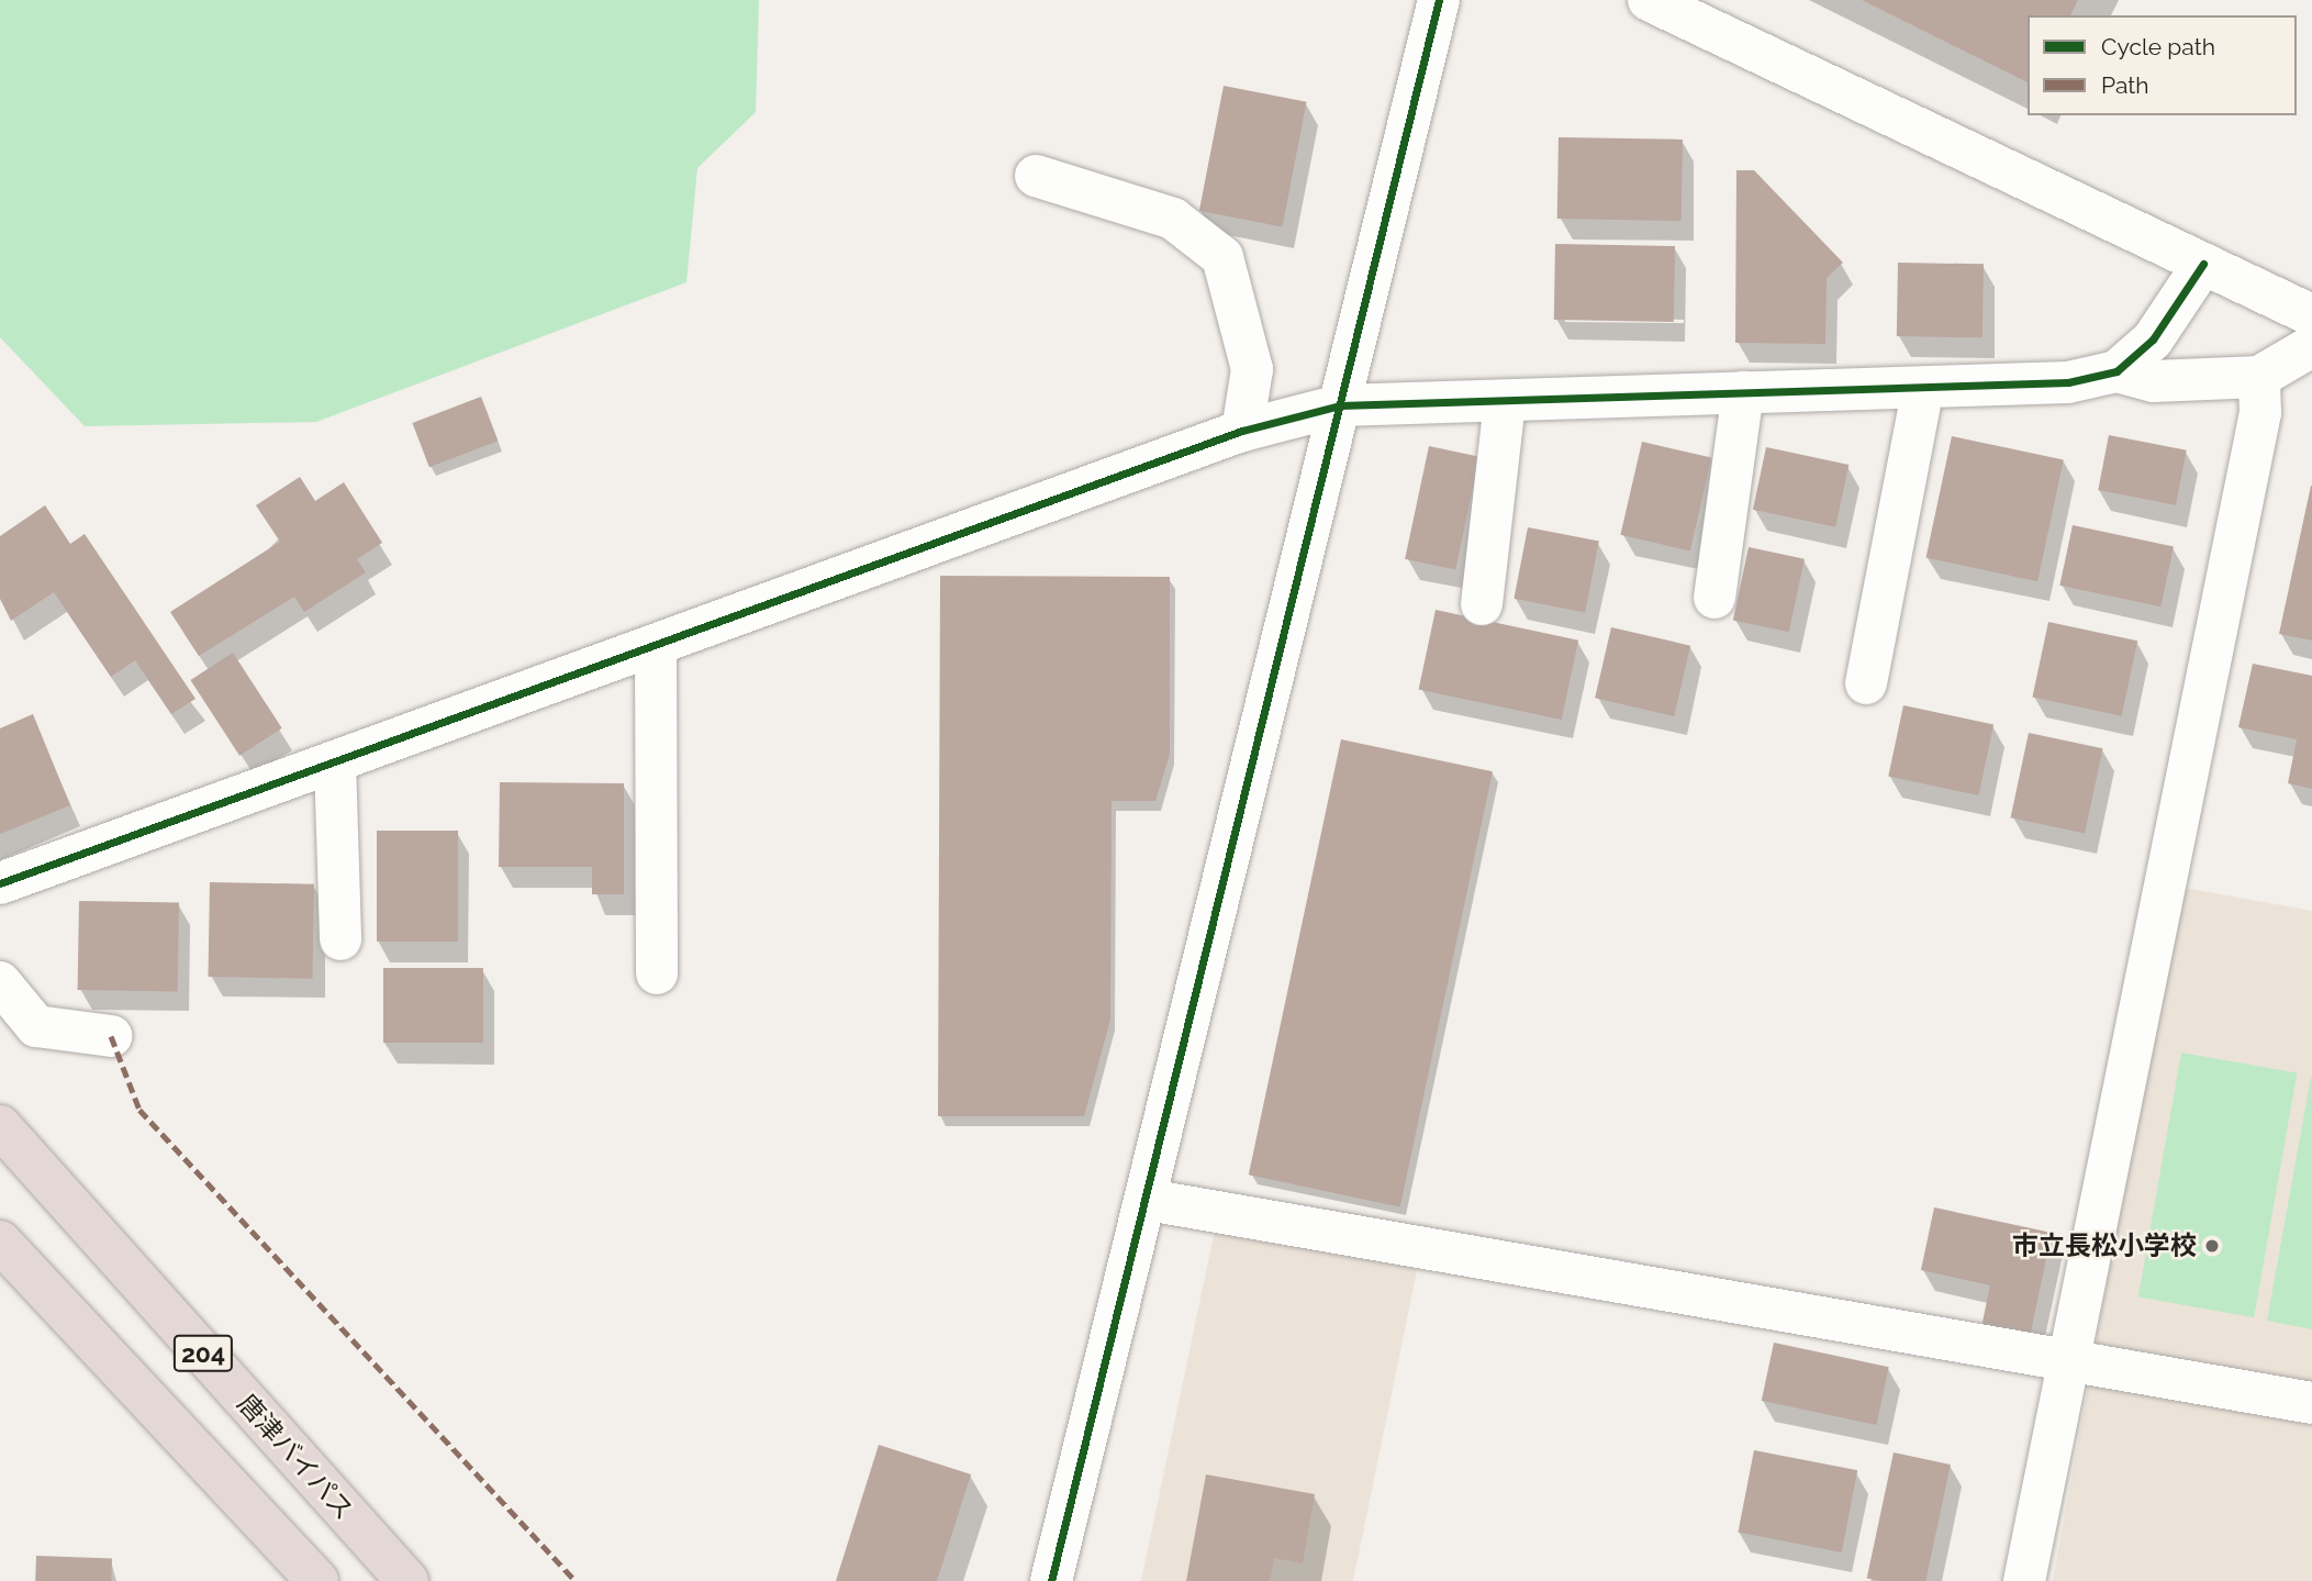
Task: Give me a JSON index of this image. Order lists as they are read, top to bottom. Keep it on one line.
{"streets":{"highway":["204","唐津バイパス"]},"places":["市立長松小学校"],"legend":["Cycle path","Path"]}
